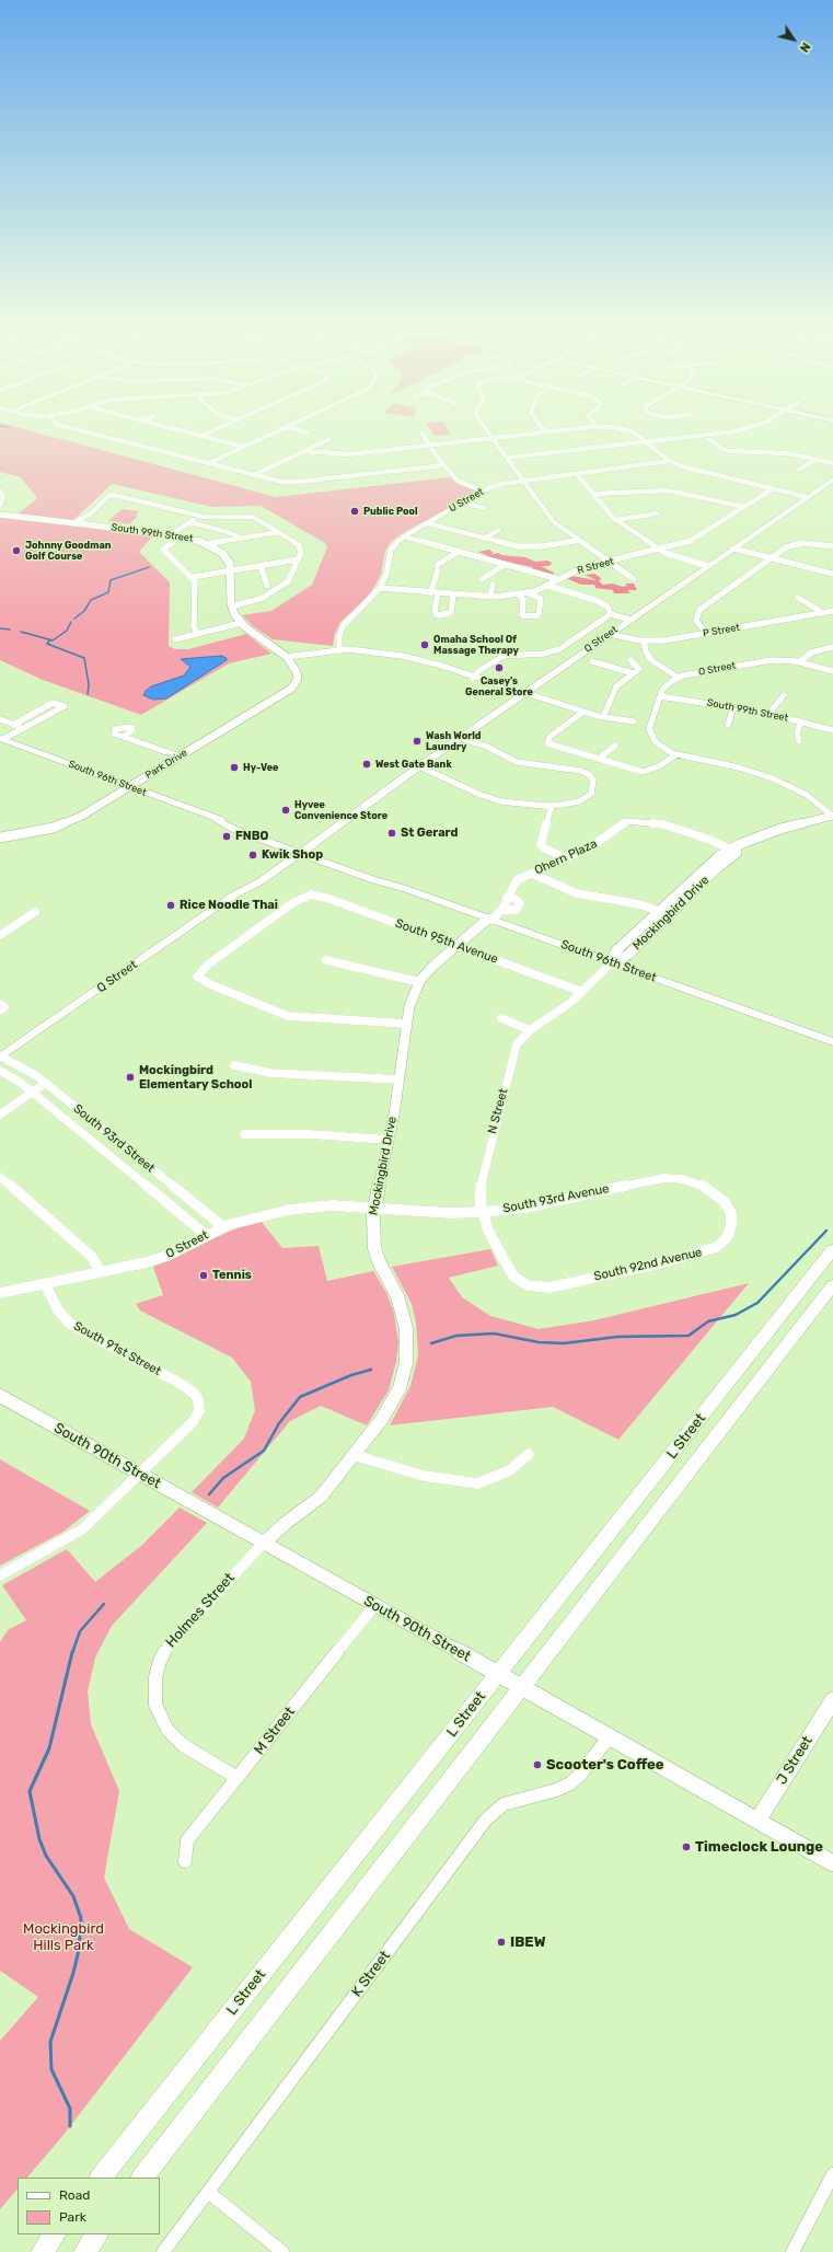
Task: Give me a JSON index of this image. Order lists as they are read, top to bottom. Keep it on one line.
{"streets":{"main road":["Q Street","South 96th Street","L Street"],"street":["U Street","South 99th Street","R Street","P Street","O Street","Park Drive","Ohern Plaza","Mockingbird Drive","South 95th Avenue","N Street","South 93rd Street","South 93rd Avenue","South 92nd Avenue","South 91st Street","South 90th Street","Holmes Street","M Street","J Street","K Street"]},"crossings":[["U Street","R Street"],["South 99th Street","O Street"],["P Street","Q Street"],["Q Street","South 96th Street"],["Q Street","South 93rd Street"],["O Street","Mockingbird Drive"],["O Street","South 93rd Street"],["O Street","South 93rd Avenue"],["O Street","South 91st Street"],["Park Drive","South 96th Street"],["South 96th Street","Ohern Plaza"],["South 96th Street","Mockingbird Drive"],["South 96th Street","N Street"],["Ohern Plaza","Mockingbird Drive"],["Mockingbird Drive","South 95th Avenue"],["Mockingbird Drive","N Street"],["Mockingbird Drive","South 93rd Avenue"],["Mockingbird Drive","South 90th Street"],["Mockingbird Drive","Holmes Street"],["South 95th Avenue","N Street"],["N Street","South 93rd Avenue"],["N Street","South 92nd Avenue"],["South 93rd Avenue","South 92nd Avenue"],["South 91st Street","South 90th Street"],["L Street","South 90th Street"],["South 90th Street","Holmes Street"],["South 90th Street","M Street"],["South 90th Street","J Street"],["South 90th Street","K Street"],["Holmes Street","M Street"]],"parks":["Mockingbird Hills Park"],"places":["Public Pool","Johnny Goodman Golf Course","Omaha School Of Massage Therapy","Casey's General Store","Wash World Laundry","West Gate Bank","Hy-Vee","Hyvee Convenience Store","St Gerard","FNBO","Kwik Shop","Rice Noodle Thai","Mockingbird Elementary School","Tennis","Scooter's Coffee","Timeclock Lounge","IBEW"],"legend":["Road","Park"],"north":"bottom right"}
